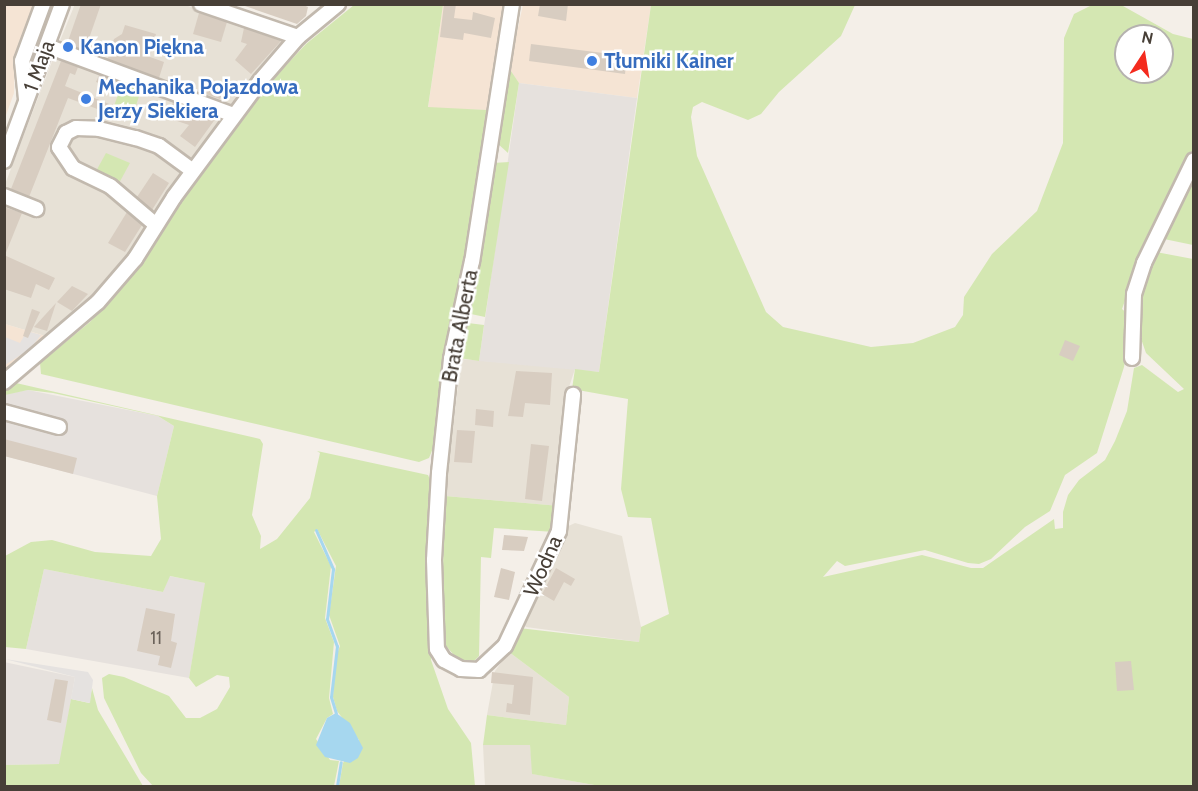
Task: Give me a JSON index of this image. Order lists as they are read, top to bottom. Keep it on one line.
{"streets":{"street":["1 Maja","Brata Alberta","Wodna"]},"crossings":[["Brata Alberta","Wodna"]],"places":["Kanon Piękna","Tłumiki Kainer","Mechanika Pojazdowa Jerzy Siekiera"],"house_numbers":["11"],"north":"top"}
